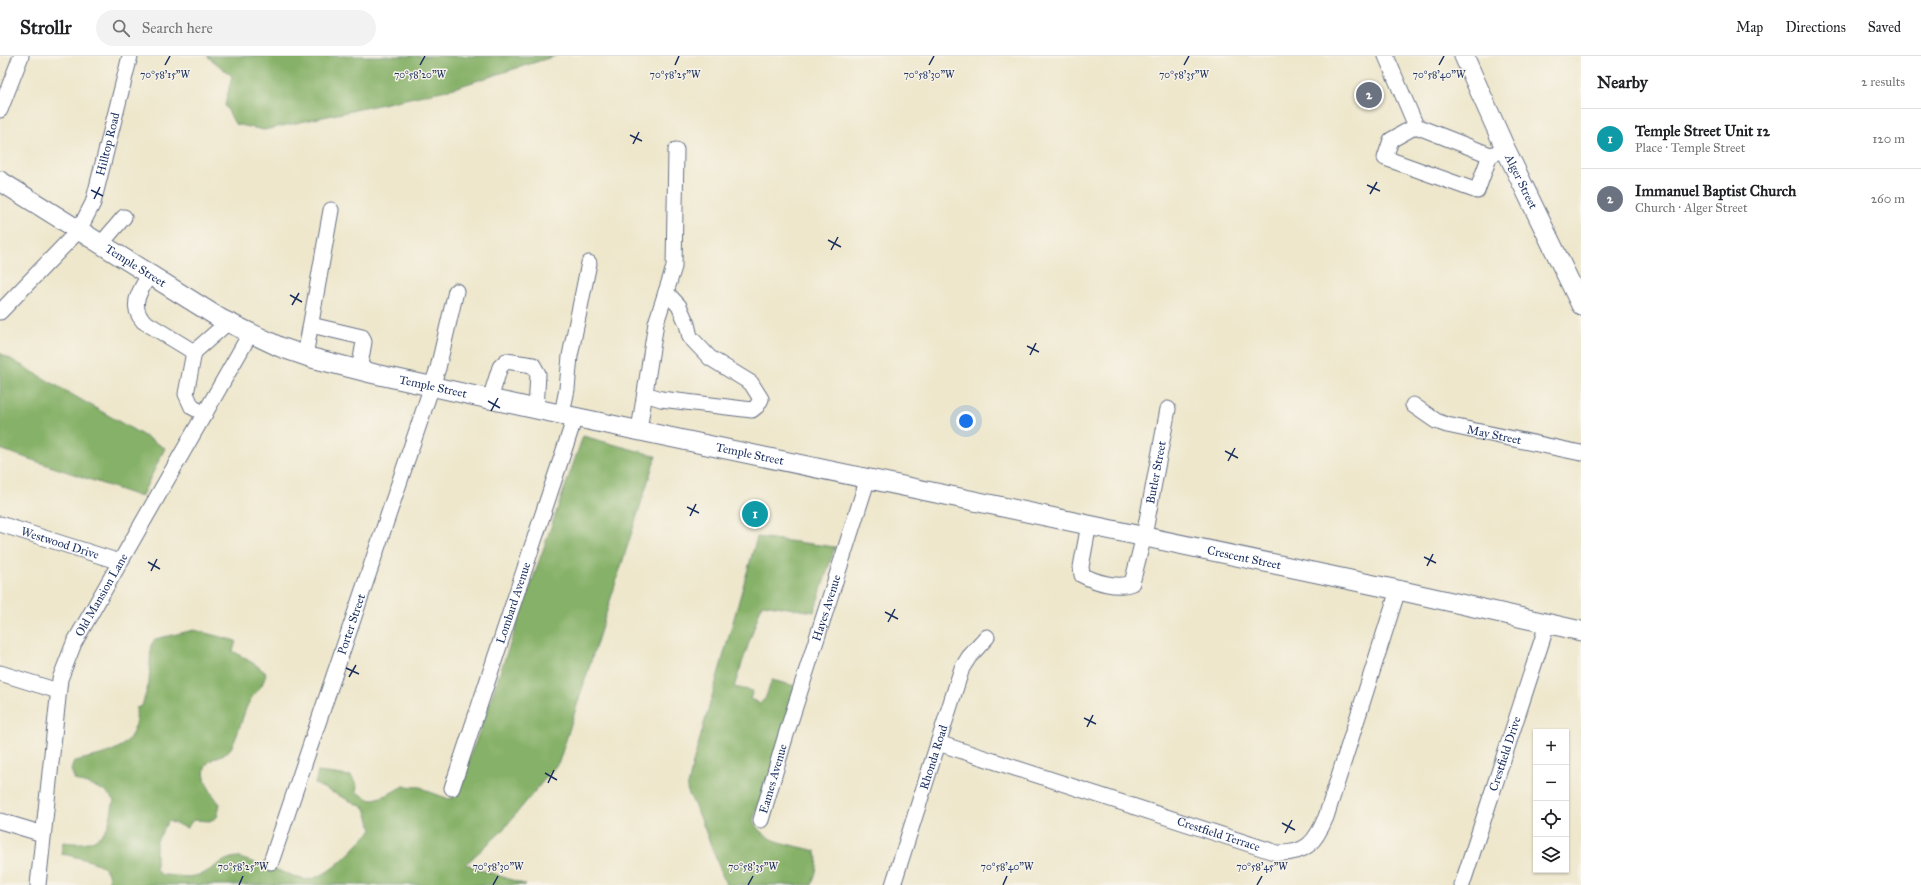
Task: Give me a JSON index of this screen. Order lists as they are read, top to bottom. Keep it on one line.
{"streets":{"main road":["Alger Street","Temple Street","Crescent Street"],"street":["Hilltop Road","May Street","Butler Street","Westwood Drive","Old Mansion Lane","Lombard Avenue","Hayes Avenue","Porter Street","Crestfield Drive","Rhonda Road","Eames Avenue","Crestfield Terrace"]},"crossings":[["Hilltop Road","Temple Street"],["Temple Street","Crescent Street"],["Temple Street","Old Mansion Lane"],["Temple Street","Lombard Avenue"],["Temple Street","Hayes Avenue"],["Temple Street","Porter Street"],["Butler Street","Crescent Street"],["Westwood Drive","Old Mansion Lane"],["Crescent Street","Crestfield Drive"],["Crescent Street","Crestfield Terrace"],["Hayes Avenue","Eames Avenue"],["Rhonda Road","Crestfield Terrace"]],"page":{"header":"Strollr","search":"Search here","nav":["Map","Directions","Saved"],"heading":["Nearby","2 results"],"pins":["2","1"],"list":[{"mark":"1","name":"Temple Street Unit 12","note":"Place · Temple Street","value":"120 m"},{"mark":"2","name":"Immanuel Baptist Church","note":"Church · Alger Street","value":"260 m"}],"map_buttons":["+","−"]},"coordinates":["70°58'15\"W","70°58'20\"W","70°58'25\"W","70°58'30\"W","70°58'35\"W","70°58'40\"W","70°58'45\"W"]}
